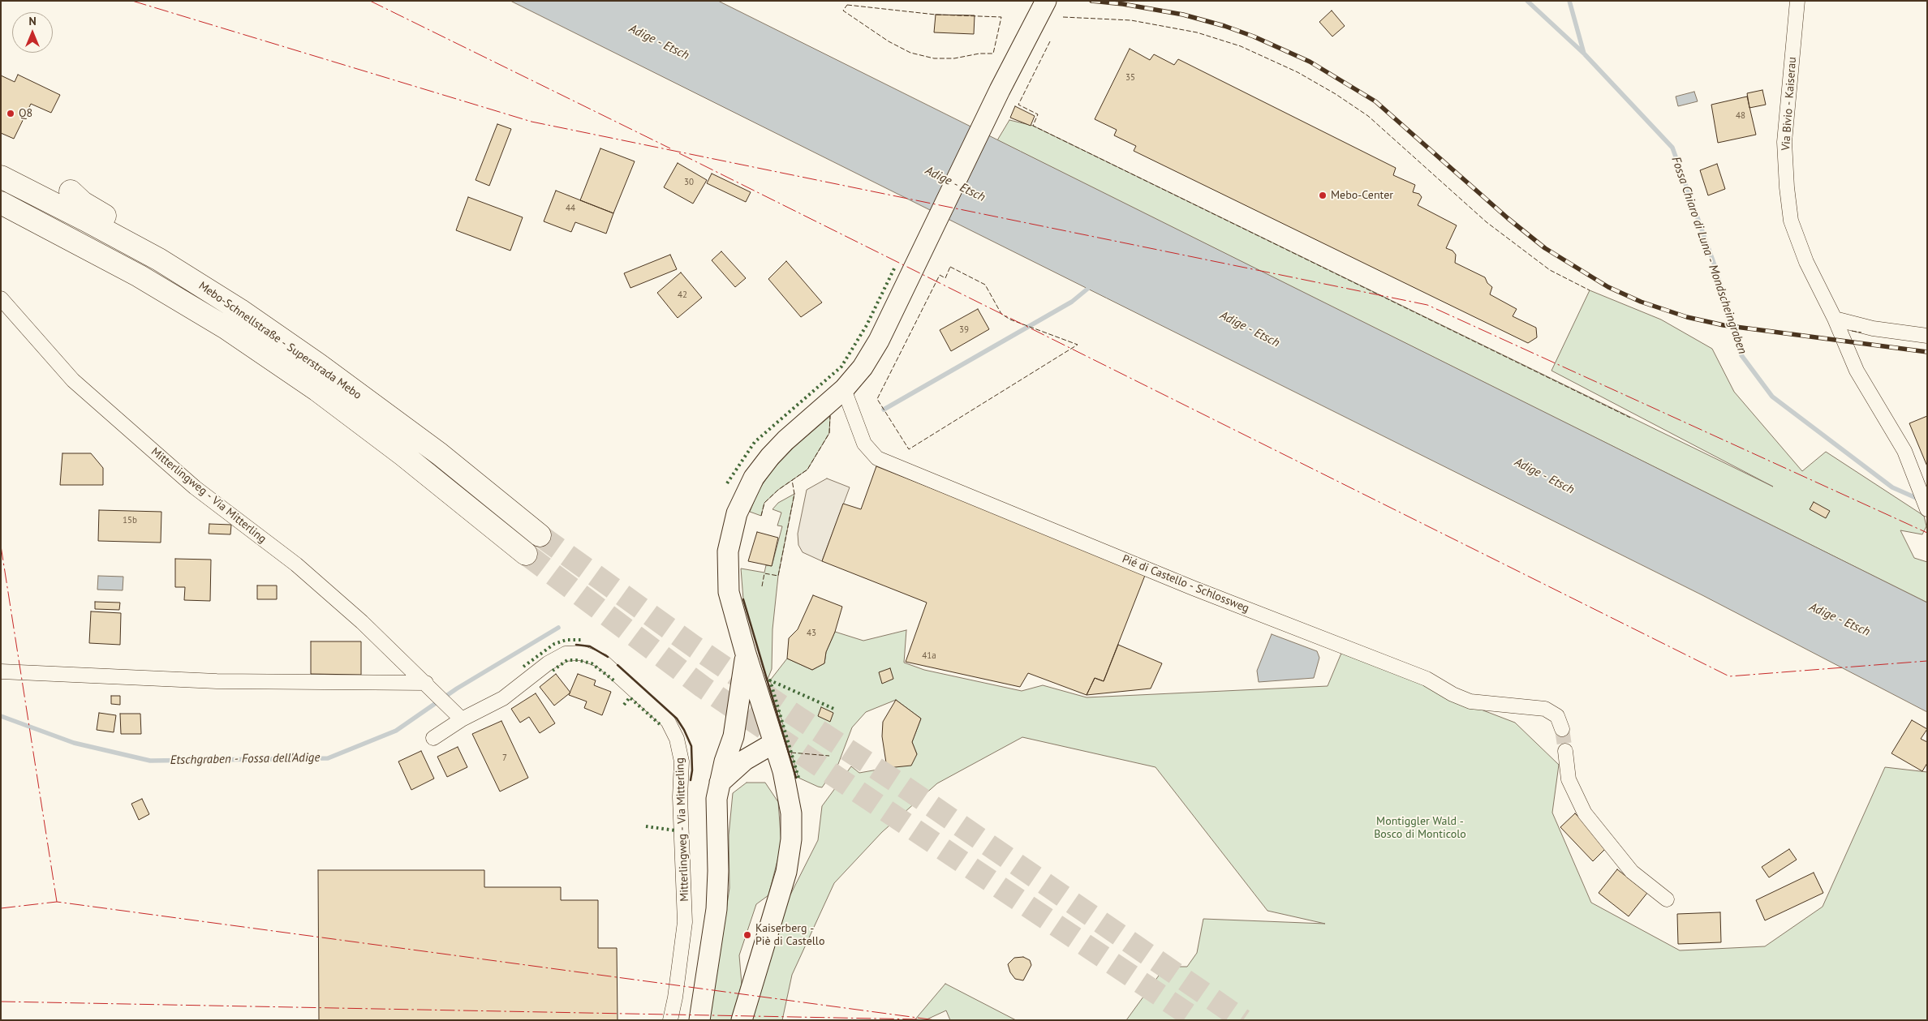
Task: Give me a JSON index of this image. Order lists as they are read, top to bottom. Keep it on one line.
{"streets":{"highway":["Mebo-Schnellstraße - Superstrada Mebo"],"street":["Via Bivio - Kaiserau","Mitterlingweg - Via Mitterling","Pié di Castello - Schlossweg"]},"water":["Adige - Etsch","Fossa Chiaro di Luna - Mondscheingraben","Etschgraben - Fossa dell'Adige"],"parks":["Montiggler Wald - Bosco di Monticolo"],"places":["Q8","Mebo-Center","Kaiserberg - Piè di Castello"],"house_numbers":["35","48","30","44","42","39","15b","43","41a","7"],"north":"top"}
